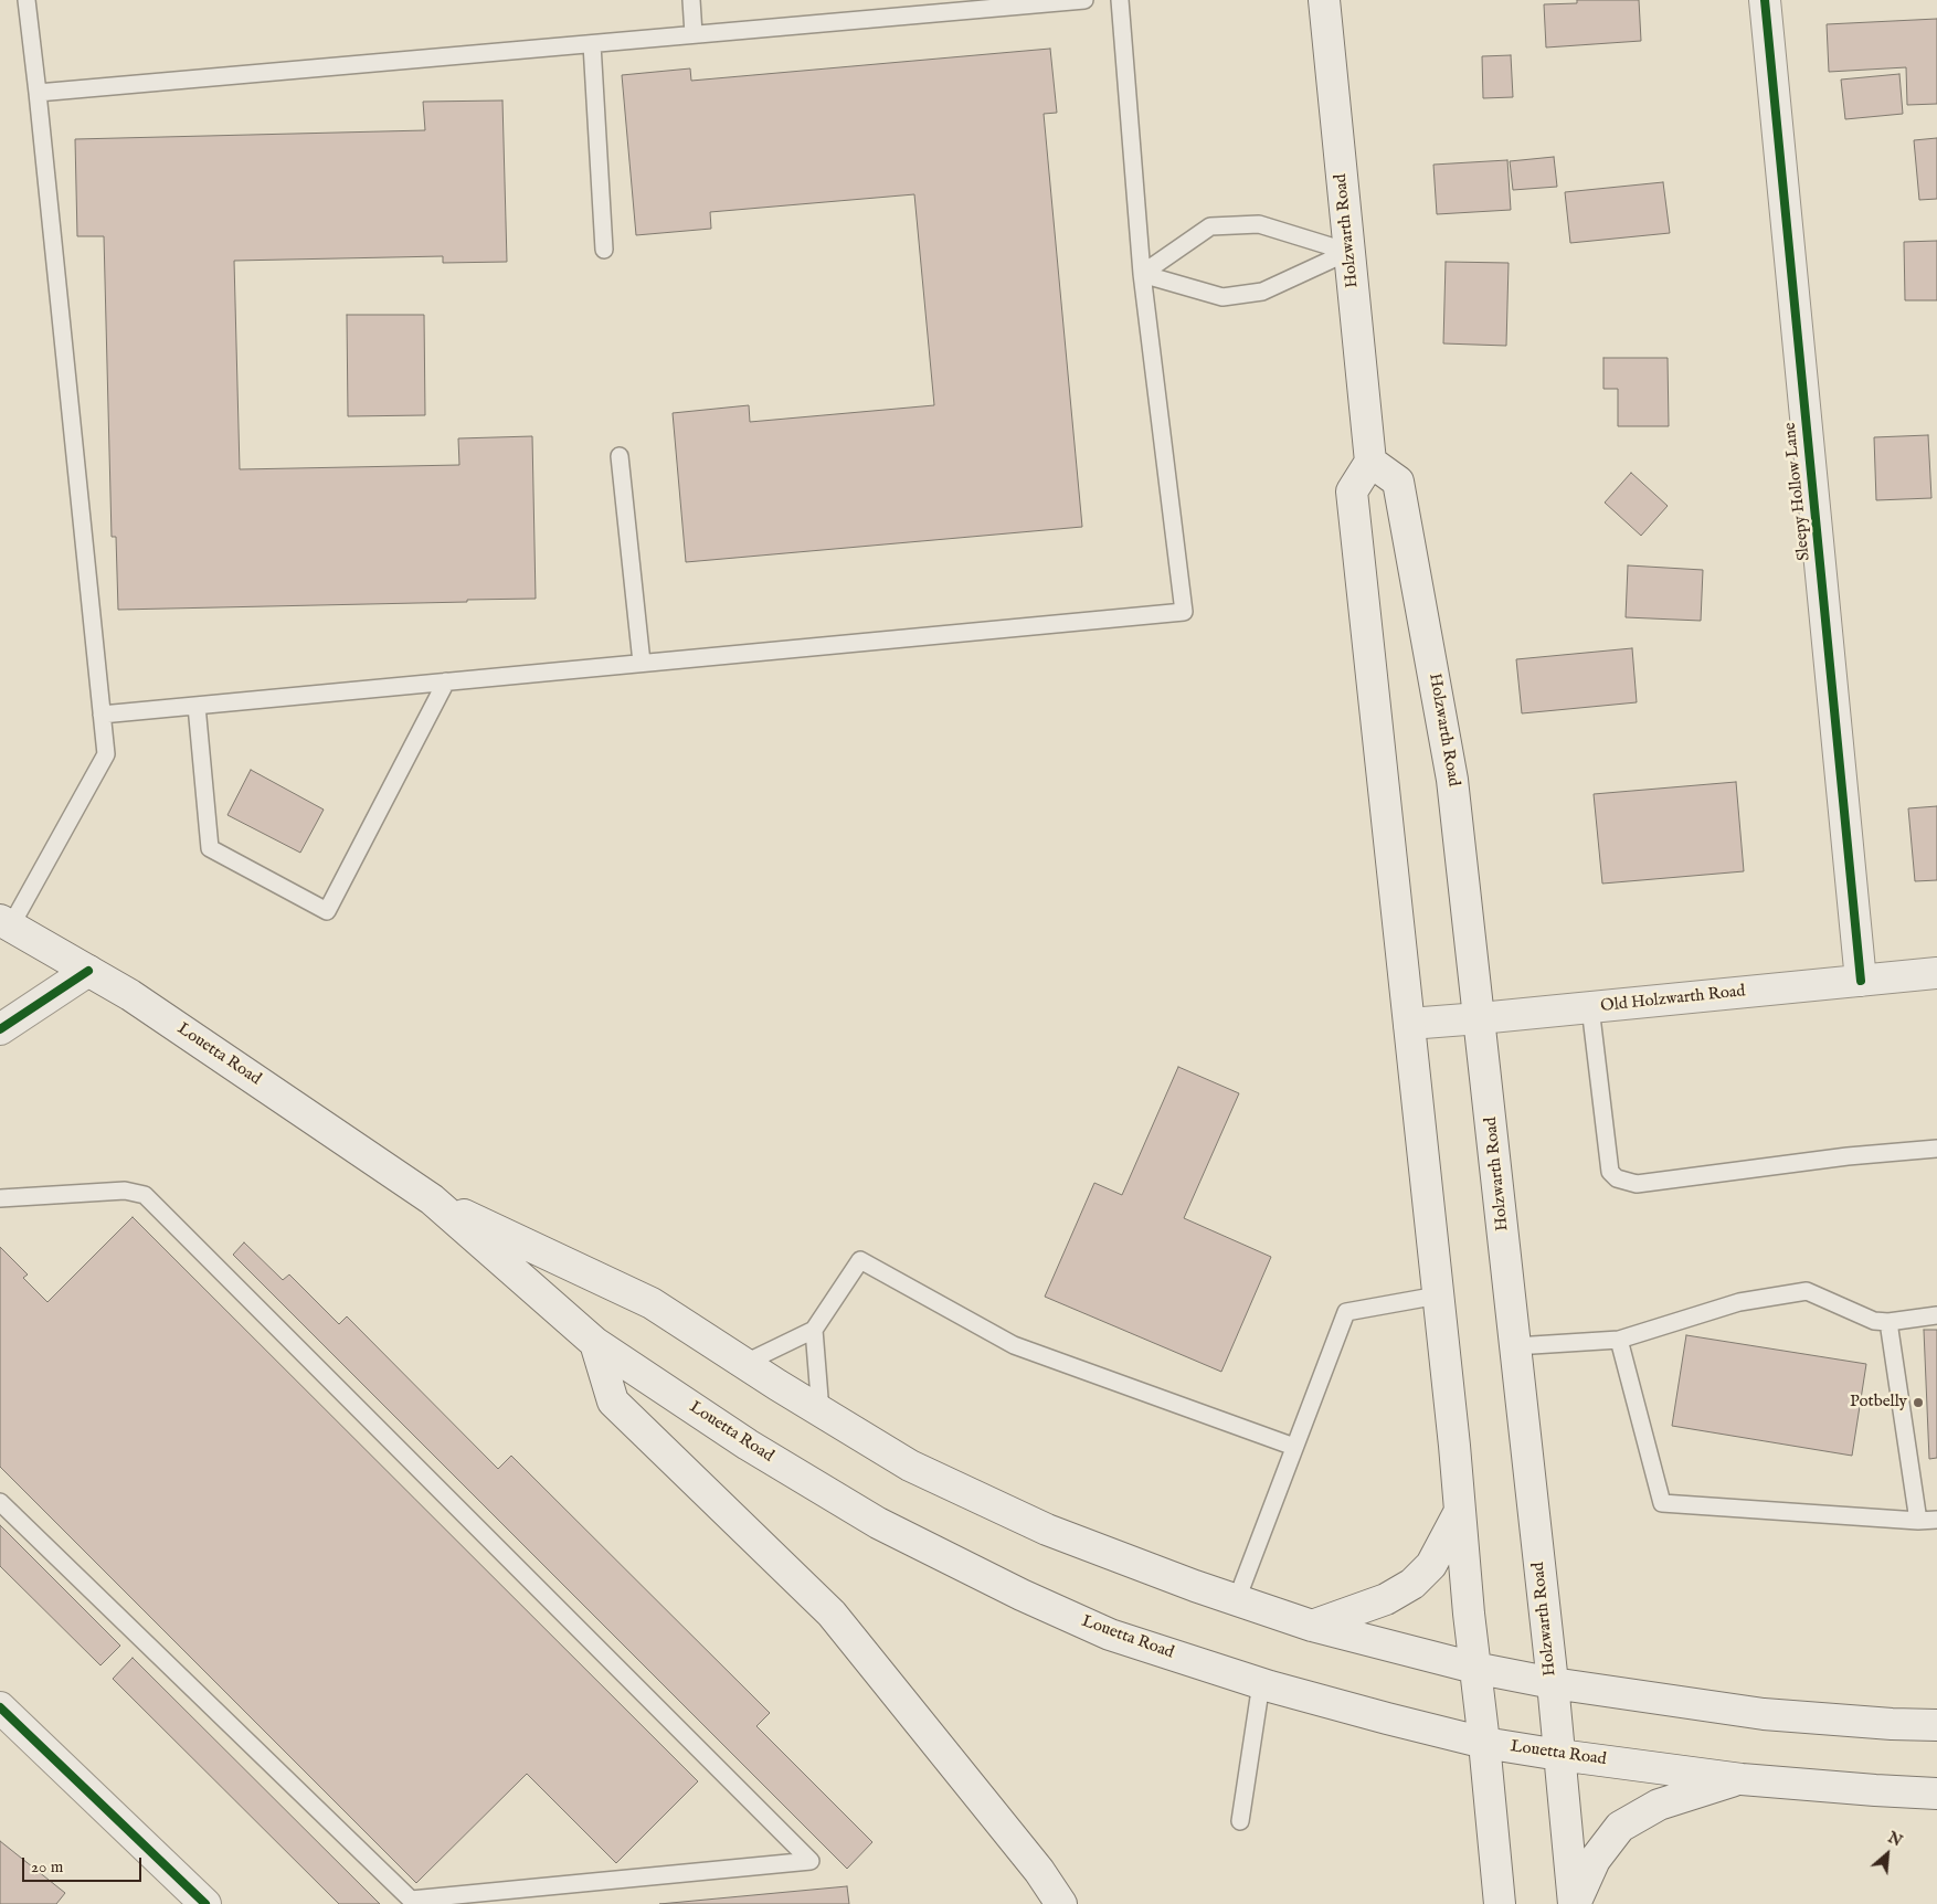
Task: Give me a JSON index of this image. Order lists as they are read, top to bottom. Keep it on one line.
{"streets":{"main road":["Holzwarth Road","Sleepy Hollow Lane","Old Holzwarth Road","Louetta Road"]},"crossings":[["Holzwarth Road","Old Holzwarth Road"],["Holzwarth Road","Louetta Road"],["Sleepy Hollow Lane","Old Holzwarth Road"]],"places":["Potbelly"],"scale_bar":"20 m","north":"top right"}
